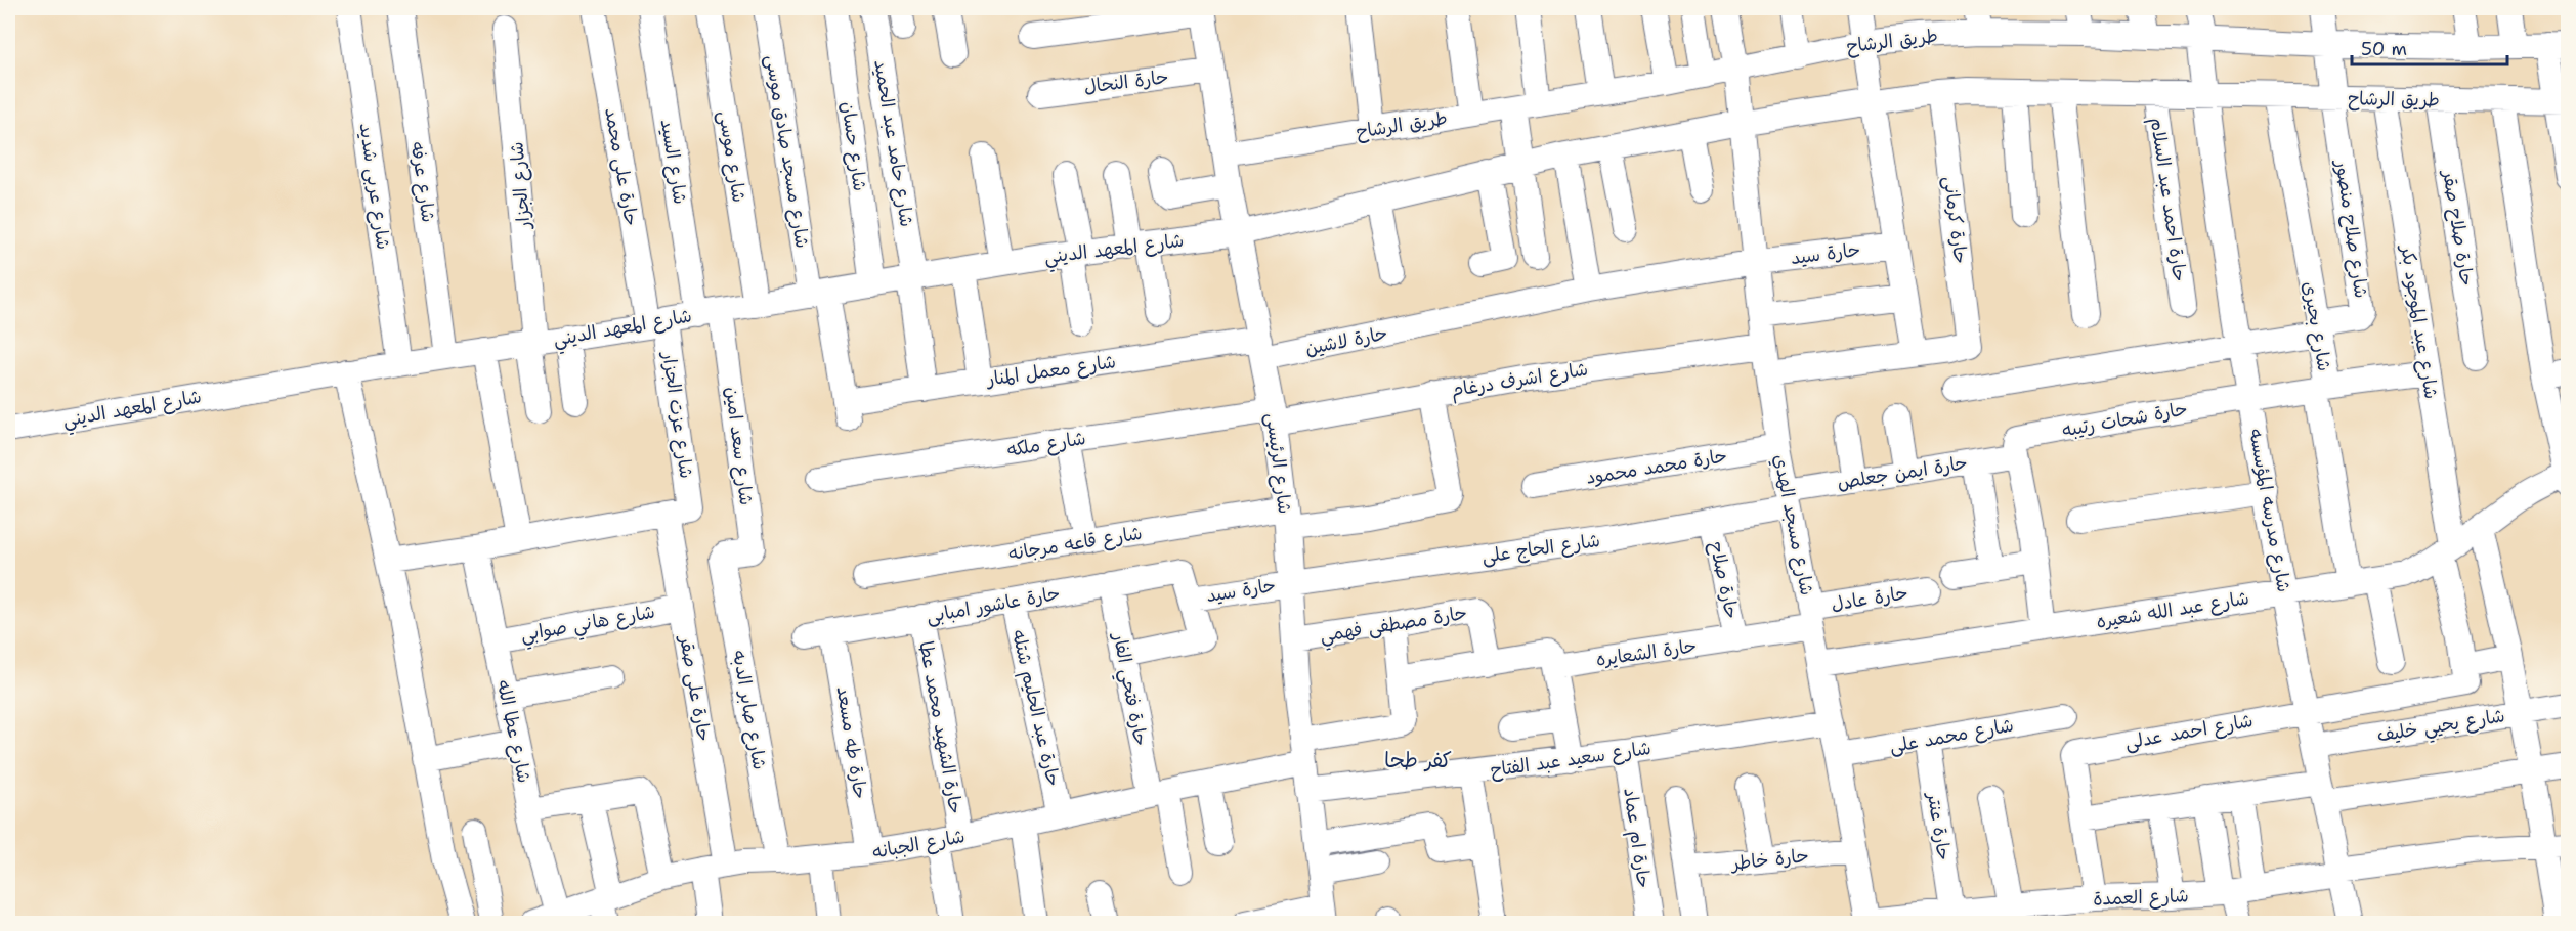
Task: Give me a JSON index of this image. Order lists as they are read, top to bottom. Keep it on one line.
{"streets":{"street":["طريق الرشاح","حارة النحال","شارع حامد عبد الحميد","شارع حسان","شارع مسجد صادق موسى","شارع موسى","شارع السيد","حارة على محمد","شارع عرفه","شارع الجزار","شارع عربى شديد","حارة احمد عبد السلام","حارة كرمانى","حارة صلاح صقر","شارع صلاح منصور","شارع المعهد الديني","حارة سيد","شارع عبد الموجود بكر","شارع بحيرى","حارة لاشين","شارع معمل المنار","شارع اشرف درغام","شارع عزت الجزار","حارة شحات رتيبه","شارع ملكه","شارع سعد امين","شارع الرئيسى","حارة محمد محمود","حارة ايمن جعلص","شارع مدرسه المؤسسه","شارع مسجد الهدي","شارع قاعه مرجانه","شارع الحاج على","حارة صلاح","حارة عادل","حارة عاشور امبابى","شارع عبد الله شعيره","شارع هاني صوابي","حارة مصطفى فهمي","حارة الشعايره","حارة على صقر","حارة فتحي الفار","حارة عبد الحليم شتله","شارع صابر الدبه","شارع يحيي خليف","حارة الشهيد محمد عطا","شارع عطا الله","شارع احمد عدلى","شارع محمد على","حارة طه مسعد","شارع سعيد عبد الفتاح","حارة عنتر","حارة ام عماد","شارع الجبانه","حارة خاطر","شارع العمدة"]},"crossings":[["طريق الرشاح","حارة احمد عبد السلام"],["طريق الرشاح","حارة كرمانى"],["طريق الرشاح","حارة صلاح صقر"],["طريق الرشاح","شارع صلاح منصور"],["طريق الرشاح","شارع المعهد الديني"],["طريق الرشاح","شارع عبد الموجود بكر"],["طريق الرشاح","شارع بحيرى"],["طريق الرشاح","شارع الرئيسى"],["طريق الرشاح","شارع مدرسه المؤسسه"],["طريق الرشاح","شارع مسجد الهدي"],["حارة النحال","شارع الرئيسى"],["شارع حامد عبد الحميد","شارع المعهد الديني"],["شارع حامد عبد الحميد","شارع معمل المنار"],["شارع حسان","شارع المعهد الديني"],["شارع مسجد صادق موسى","شارع المعهد الديني"],["شارع مسجد صادق موسى","شارع معمل المنار"],["شارع موسى","شارع المعهد الديني"],["شارع السيد","شارع المعهد الديني"],["شارع السيد","شارع سعد امين"],["حارة على محمد","شارع المعهد الديني"],["حارة على محمد","شارع عزت الجزار"],["شارع عرفه","شارع المعهد الديني"],["شارع الجزار","شارع المعهد الديني"],["شارع عربى شديد","شارع المعهد الديني"],["شارع صلاح منصور","شارع بحيرى"],["شارع المعهد الديني","شارع عزت الجزار"],["شارع المعهد الديني","شارع سعد امين"],["شارع المعهد الديني","شارع الرئيسى"],["حارة سيد","حارة لاشين"],["حارة سيد","شارع الرئيسى"],["حارة سيد","شارع مسجد الهدي"],["حارة سيد","شارع الحاج على"],["حارة سيد","حارة عاشور امبابى"],["حارة سيد","حارة فتحي الفار"],["شارع عبد الموجود بكر","شارع عبد الله شعيره"],["شارع عبد الموجود بكر","شارع احمد عدلى"],["شارع بحيرى","شارع عبد الله شعيره"],["حارة لاشين","شارع معمل المنار"],["حارة لاشين","شارع الرئيسى"],["شارع معمل المنار","شارع الرئيسى"],["شارع اشرف درغام","شارع ملكه"],["شارع اشرف درغام","شارع الرئيسى"],["شارع اشرف درغام","شارع مسجد الهدي"],["شارع اشرف درغام","شارع قاعه مرجانه"],["شارع عزت الجزار","حارة على صقر"],["حارة شحات رتيبه","حارة ايمن جعلص"],["حارة شحات رتيبه","شارع مدرسه المؤسسه"],["شارع ملكه","شارع الرئيسى"],["شارع سعد امين","شارع صابر الدبه"],["شارع الرئيسى","شارع قاعه مرجانه"],["شارع الرئيسى","شارع الحاج على"],["شارع الرئيسى","حارة مصطفى فهمي"],["شارع الرئيسى","شارع سعيد عبد الفتاح"],["شارع الرئيسى","شارع الجبانه"],["حارة محمد محمود","شارع مسجد الهدي"],["حارة ايمن جعلص","شارع مسجد الهدي"],["حارة ايمن جعلص","شارع الحاج على"],["شارع مدرسه المؤسسه","شارع عبد الله شعيره"],["شارع مدرسه المؤسسه","شارع يحيي خليف"],["شارع مدرسه المؤسسه","شارع احمد عدلى"],["شارع مدرسه المؤسسه","شارع العمدة"],["شارع مسجد الهدي","شارع الحاج على"],["شارع مسجد الهدي","حارة عادل"],["شارع مسجد الهدي","شارع عبد الله شعيره"],["شارع مسجد الهدي","حارة الشعايره"],["شارع مسجد الهدي","شارع محمد على"],["شارع مسجد الهدي","شارع سعيد عبد الفتاح"],["شارع مسجد الهدي","حارة خاطر"],["شارع مسجد الهدي","شارع العمدة"],["شارع الحاج على","حارة صلاح"],["حارة صلاح","حارة الشعايره"],["حارة عادل","حارة الشعايره"],["حارة عاشور امبابى","حارة فتحي الفار"],["حارة عاشور امبابى","حارة عبد الحليم شتله"],["حارة عاشور امبابى","حارة الشهيد محمد عطا"],["حارة عاشور امبابى","حارة طه مسعد"],["شارع هاني صوابي","حارة على صقر"],["شارع هاني صوابي","شارع عطا الله"],["حارة على صقر","شارع الجبانه"],["حارة فتحي الفار","شارع الجبانه"],["حارة عبد الحليم شتله","شارع الجبانه"],["شارع صابر الدبه","شارع الجبانه"],["حارة الشهيد محمد عطا","شارع الجبانه"],["شارع عطا الله","شارع الجبانه"],["شارع محمد على","حارة عنتر"],["حارة طه مسعد","شارع الجبانه"],["شارع سعيد عبد الفتاح","حارة ام عماد"],["حارة عنتر","شارع العمدة"]],"districts":["كفر طحا"],"scale_bar":"50 m"}
